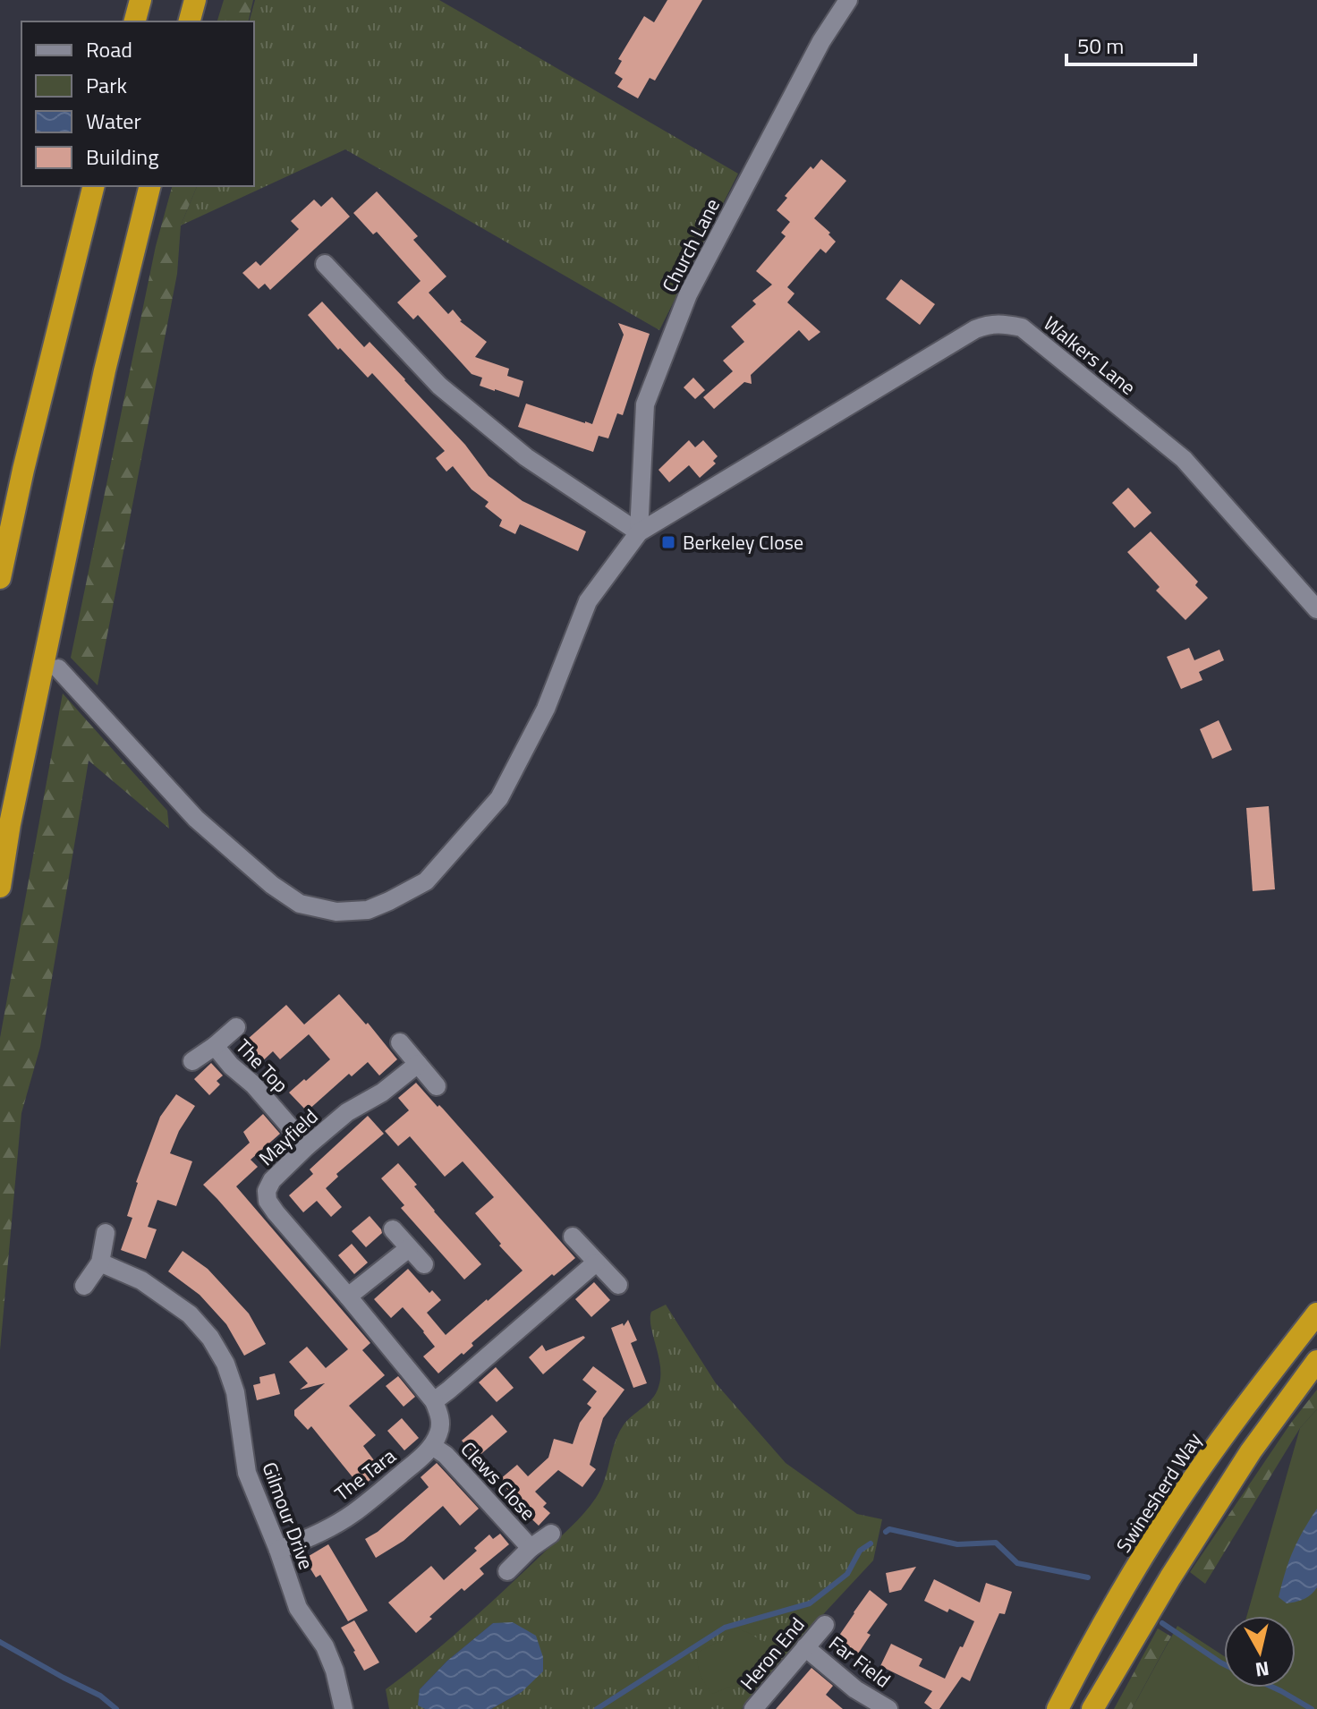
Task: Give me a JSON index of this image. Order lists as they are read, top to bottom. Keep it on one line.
{"streets":{"highway":["Swinesherd Way"],"street":["Church Lane","Walkers Lane","The Top","Mayfield","The Tara","Clews Close","Gilmour Drive","Heron End","Far Field"]},"crossings":[["Church Lane","Walkers Lane"],["The Top","Mayfield"],["The Tara","Clews Close"],["The Tara","Gilmour Drive"],["Heron End","Far Field"]],"places":{"transit":["Berkeley Close"]},"legend":["Road","Park","Water","Building"],"scale_bar":"50 m","north":"bottom"}
